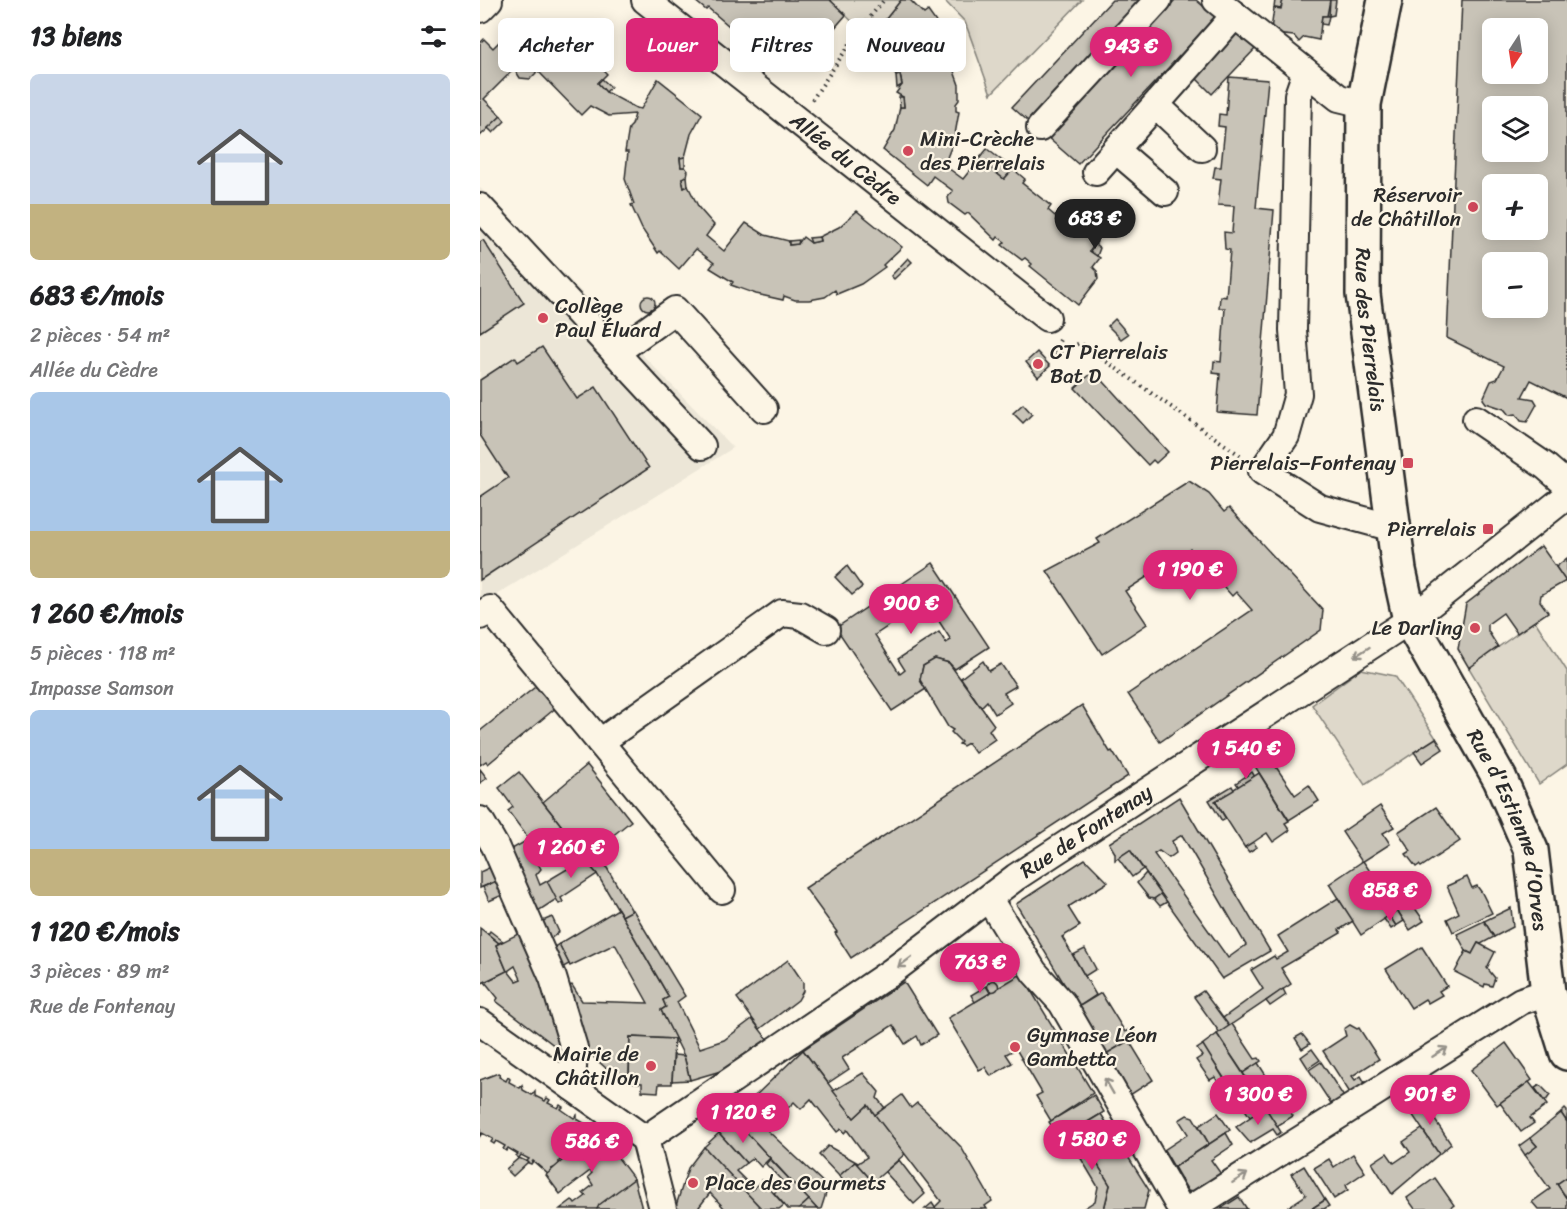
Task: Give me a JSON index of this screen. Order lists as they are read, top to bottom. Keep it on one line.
{"streets":{"main road":["Rue des Pierrelais","Rue d'Estienne d'Orves"],"street":["Allée du Cèdre","Rue de Fontenay"]},"crossings":[["Rue des Pierrelais","Rue de Fontenay"],["Rue des Pierrelais","Rue d'Estienne d'Orves"],["Rue de Fontenay","Rue d'Estienne d'Orves"]],"one_way":["Rue de Fontenay"],"places":{"other":["Mini-Crèche des Pierrelais","Réservoir de Châtillon","Collège Paul Éluard","CT Pierrelais Bat D","Le Darling","Gymnase Léon Gambetta","Mairie de Châtillon","Place des Gourmets"],"transit":["Pierrelais–Fontenay","Pierrelais"]},"north":"bottom","page":{"heading":"13 biens","map_buttons":["+","−"],"chip":["Acheter","Louer","Filtres","Nouveau"],"price":["943 €","683 €","1 190 €","900 €","1 540 €","1 260 €","858 €","763 €","1 300 €","901 €","1 120 €","1 580 €","586 €"],"list":[{"name":"683 €/mois","note":"2 pièces · 54 m² · Allée du Cèdre"},{"name":"1 260 €/mois","note":"5 pièces · 118 m² · Impasse Samson"},{"name":"1 120 €/mois","note":"3 pièces · 89 m² · Rue de Fontenay"}]}}
